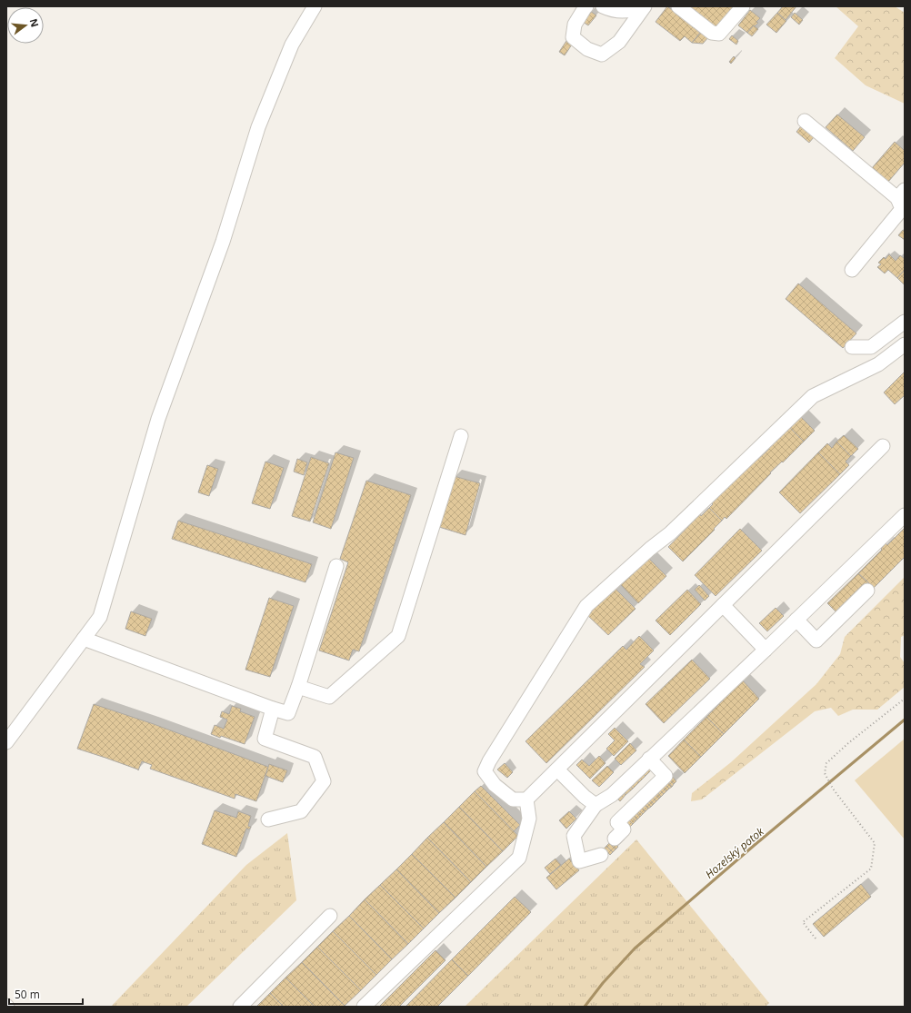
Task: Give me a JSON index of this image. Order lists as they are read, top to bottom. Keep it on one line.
{"water":["Hozelský potok"],"scale_bar":"50 m","north":"right"}
